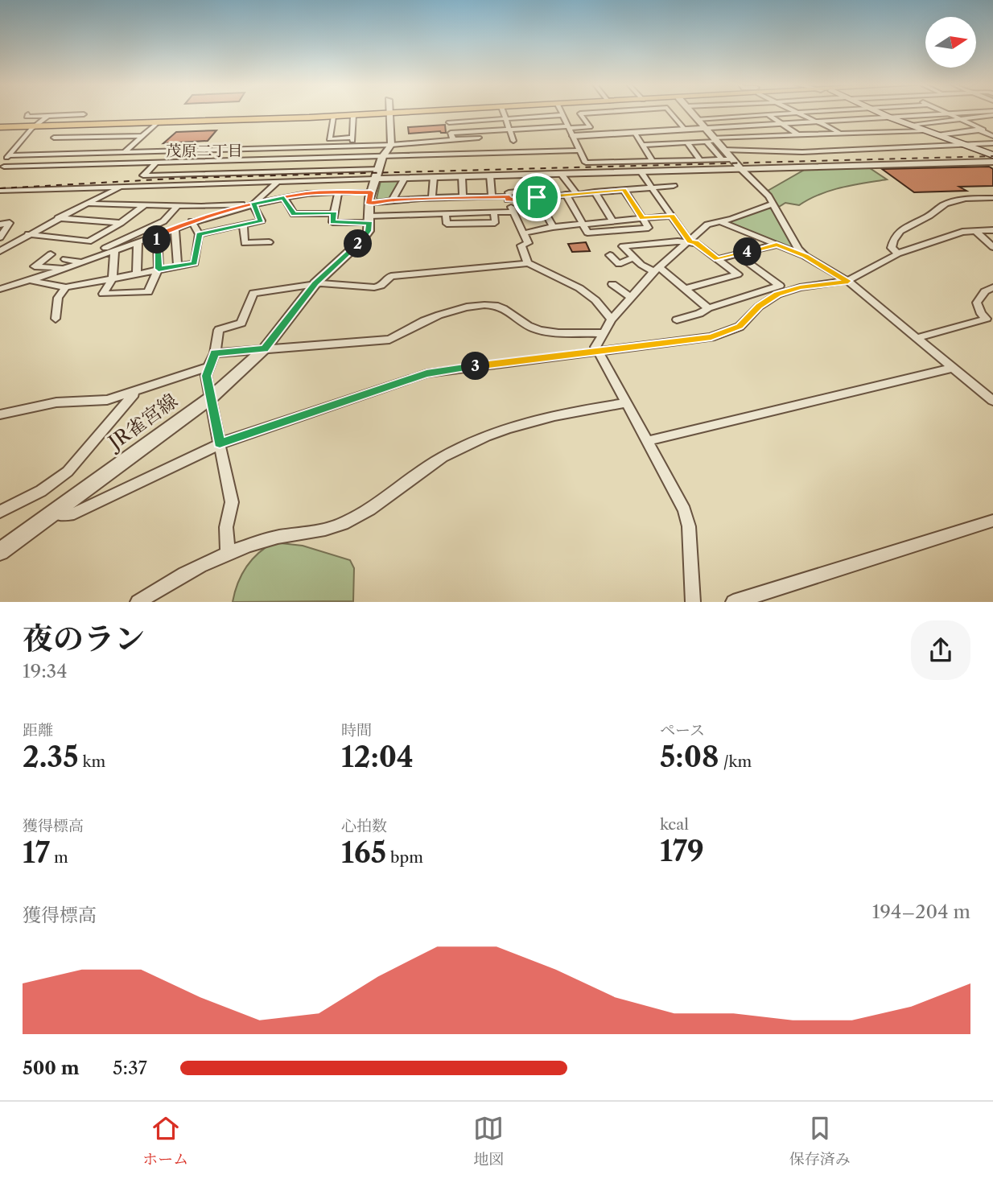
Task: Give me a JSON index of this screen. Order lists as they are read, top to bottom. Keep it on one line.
{"streets":{"street":["JR雀宮線"]},"districts":["茂原二丁目"],"north":"right","page":{"pins":["1","2","4","3"],"heading":["夜のラン","19:34"],"stats":[["距離","2.35 km"],["時間","12:04"],["ペース","5:08 /km"],["獲得標高","17 m"],["心拍数","165 bpm"],["kcal","179"]],"chart":["獲得標高","194–204 m"],"list":[{"name":"500 m","note":"5:37"}],"tabs":["ホーム","地図","保存済み"]}}
